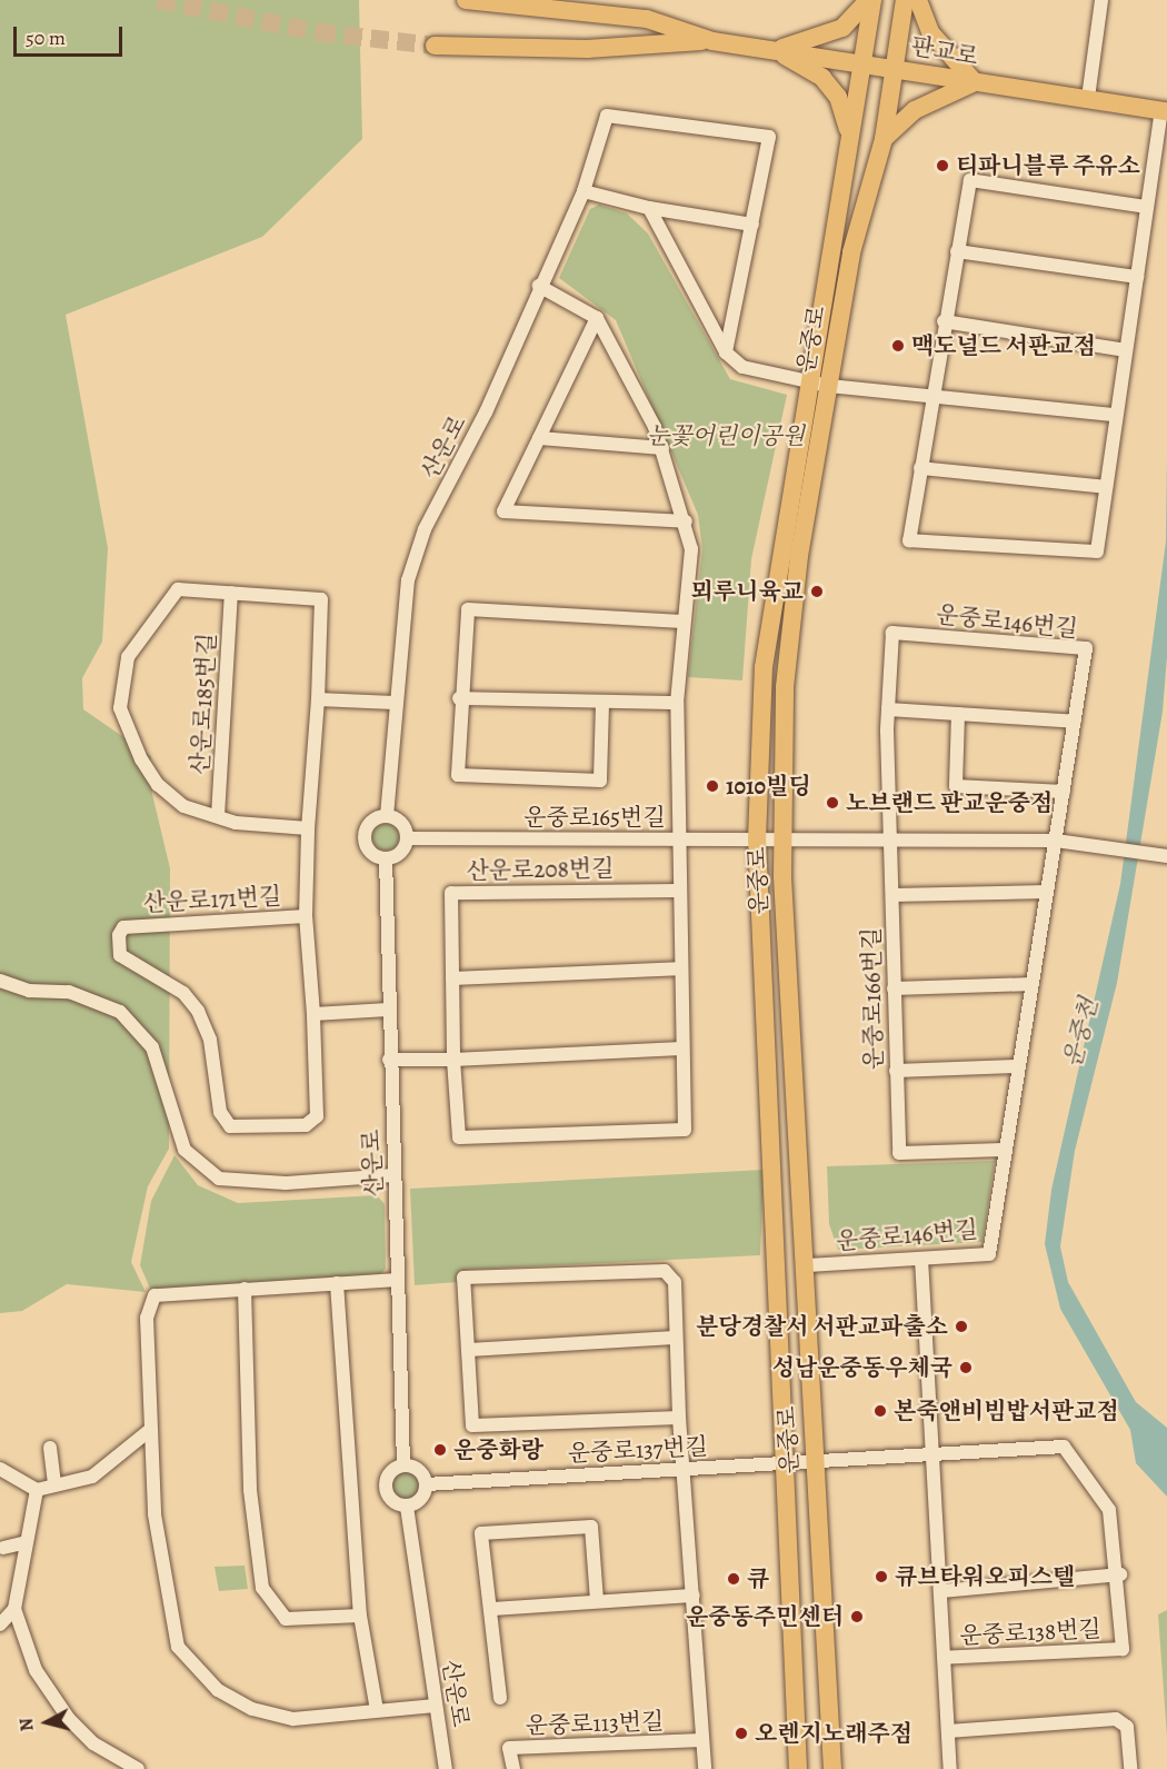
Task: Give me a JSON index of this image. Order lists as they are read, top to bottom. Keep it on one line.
{"streets":{"main road":["판교로","운중로"],"street":["산운로","운중로146번길","산운로185번길","운중로165번길","산운로208번길","산운로171번길","운중로166번길","운중로137번길","운중로138번길","운중로113번길"]},"crossings":[["판교로","운중로"],["운중로","운중로146번길"],["운중로","운중로165번길"],["운중로","운중로137번길"],["운중로","운중로138번길"],["산운로","운중로165번길"],["산운로","운중로137번길"],["운중로146번길","운중로166번길"],["운중로146번길","운중로138번길"],["산운로185번길","산운로171번길"],["운중로137번길","운중로138번길"]],"water":["운중천"],"parks":["눈꽃어린이공원"],"places":["티파니블루 주유소","맥도널드 서판교점","뫼루니육교","1010빌딩","노브랜드 판교운중점","분당경찰서 서판교파출소","성남운중동우체국","본죽앤비빔밥서판교점","운중화랑","큐브타워오피스텔","큐","운중동주민센터","오렌지노래주점"],"scale_bar":"50 m","north":"left"}
